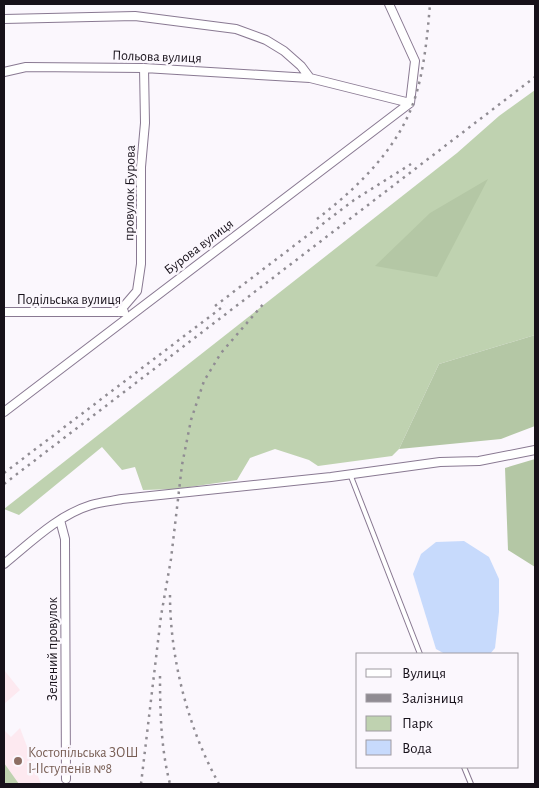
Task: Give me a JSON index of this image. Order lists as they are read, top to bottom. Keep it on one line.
{"streets":{"street":["Польова вулиця","провулок Бурова","Бурова вулиця","Подільська вулиця","Зелений провулок"]},"crossings":[["Польова вулиця","провулок Бурова"],["Польова вулиця","Бурова вулиця"],["провулок Бурова","Подільська вулиця"],["Бурова вулиця","Подільська вулиця"]],"places":["Костопільська ЗОШ І-ІІступенів №8"],"legend":["Вулиця","Залізниця","Парк","Вода"]}
